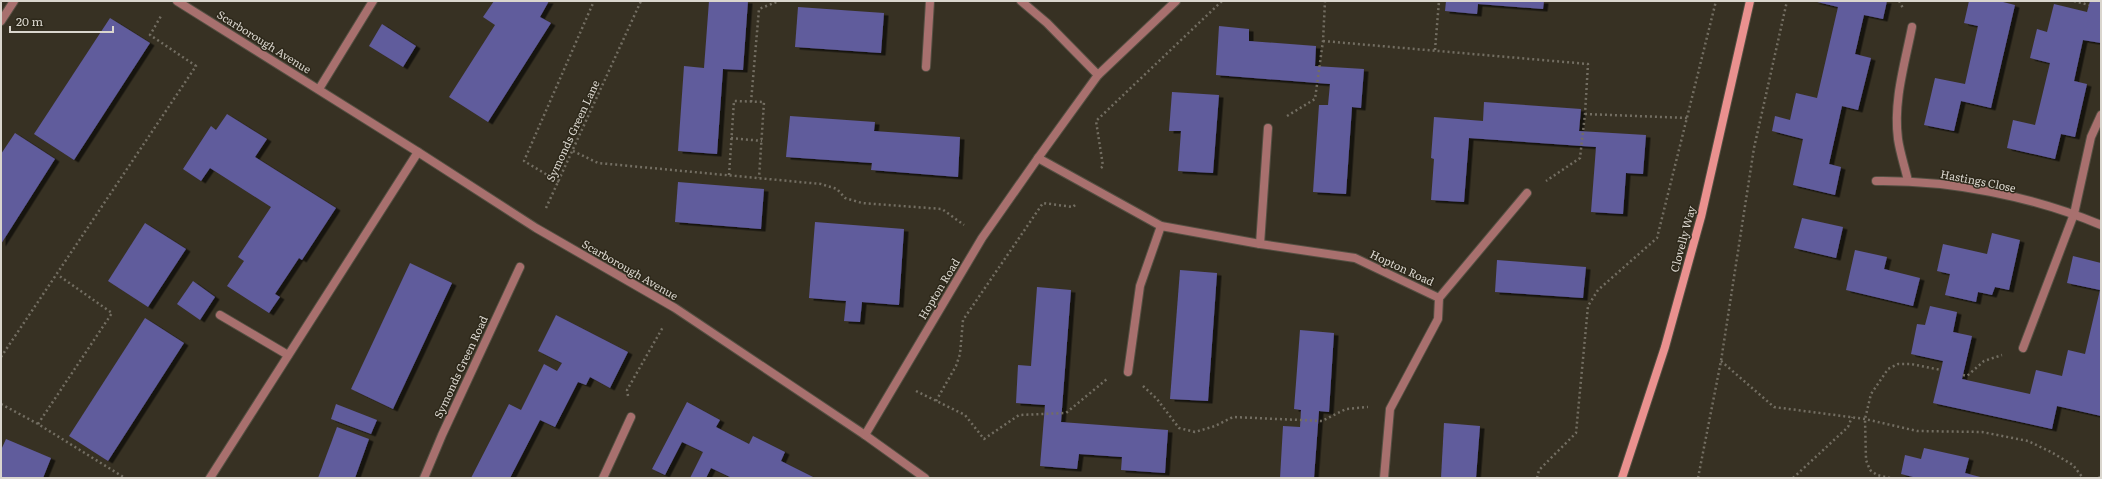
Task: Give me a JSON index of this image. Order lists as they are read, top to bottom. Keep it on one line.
{"streets":{"street":["Scarborough Avenue","Hastings Close","Clovelly Way","Hopton Road","Symonds Green Road"],"path":["Symonds Green Lane"]},"crossings":[["Scarborough Avenue","Symonds Green Lane"],["Scarborough Avenue","Hopton Road"]],"scale_bar":"20 m"}
